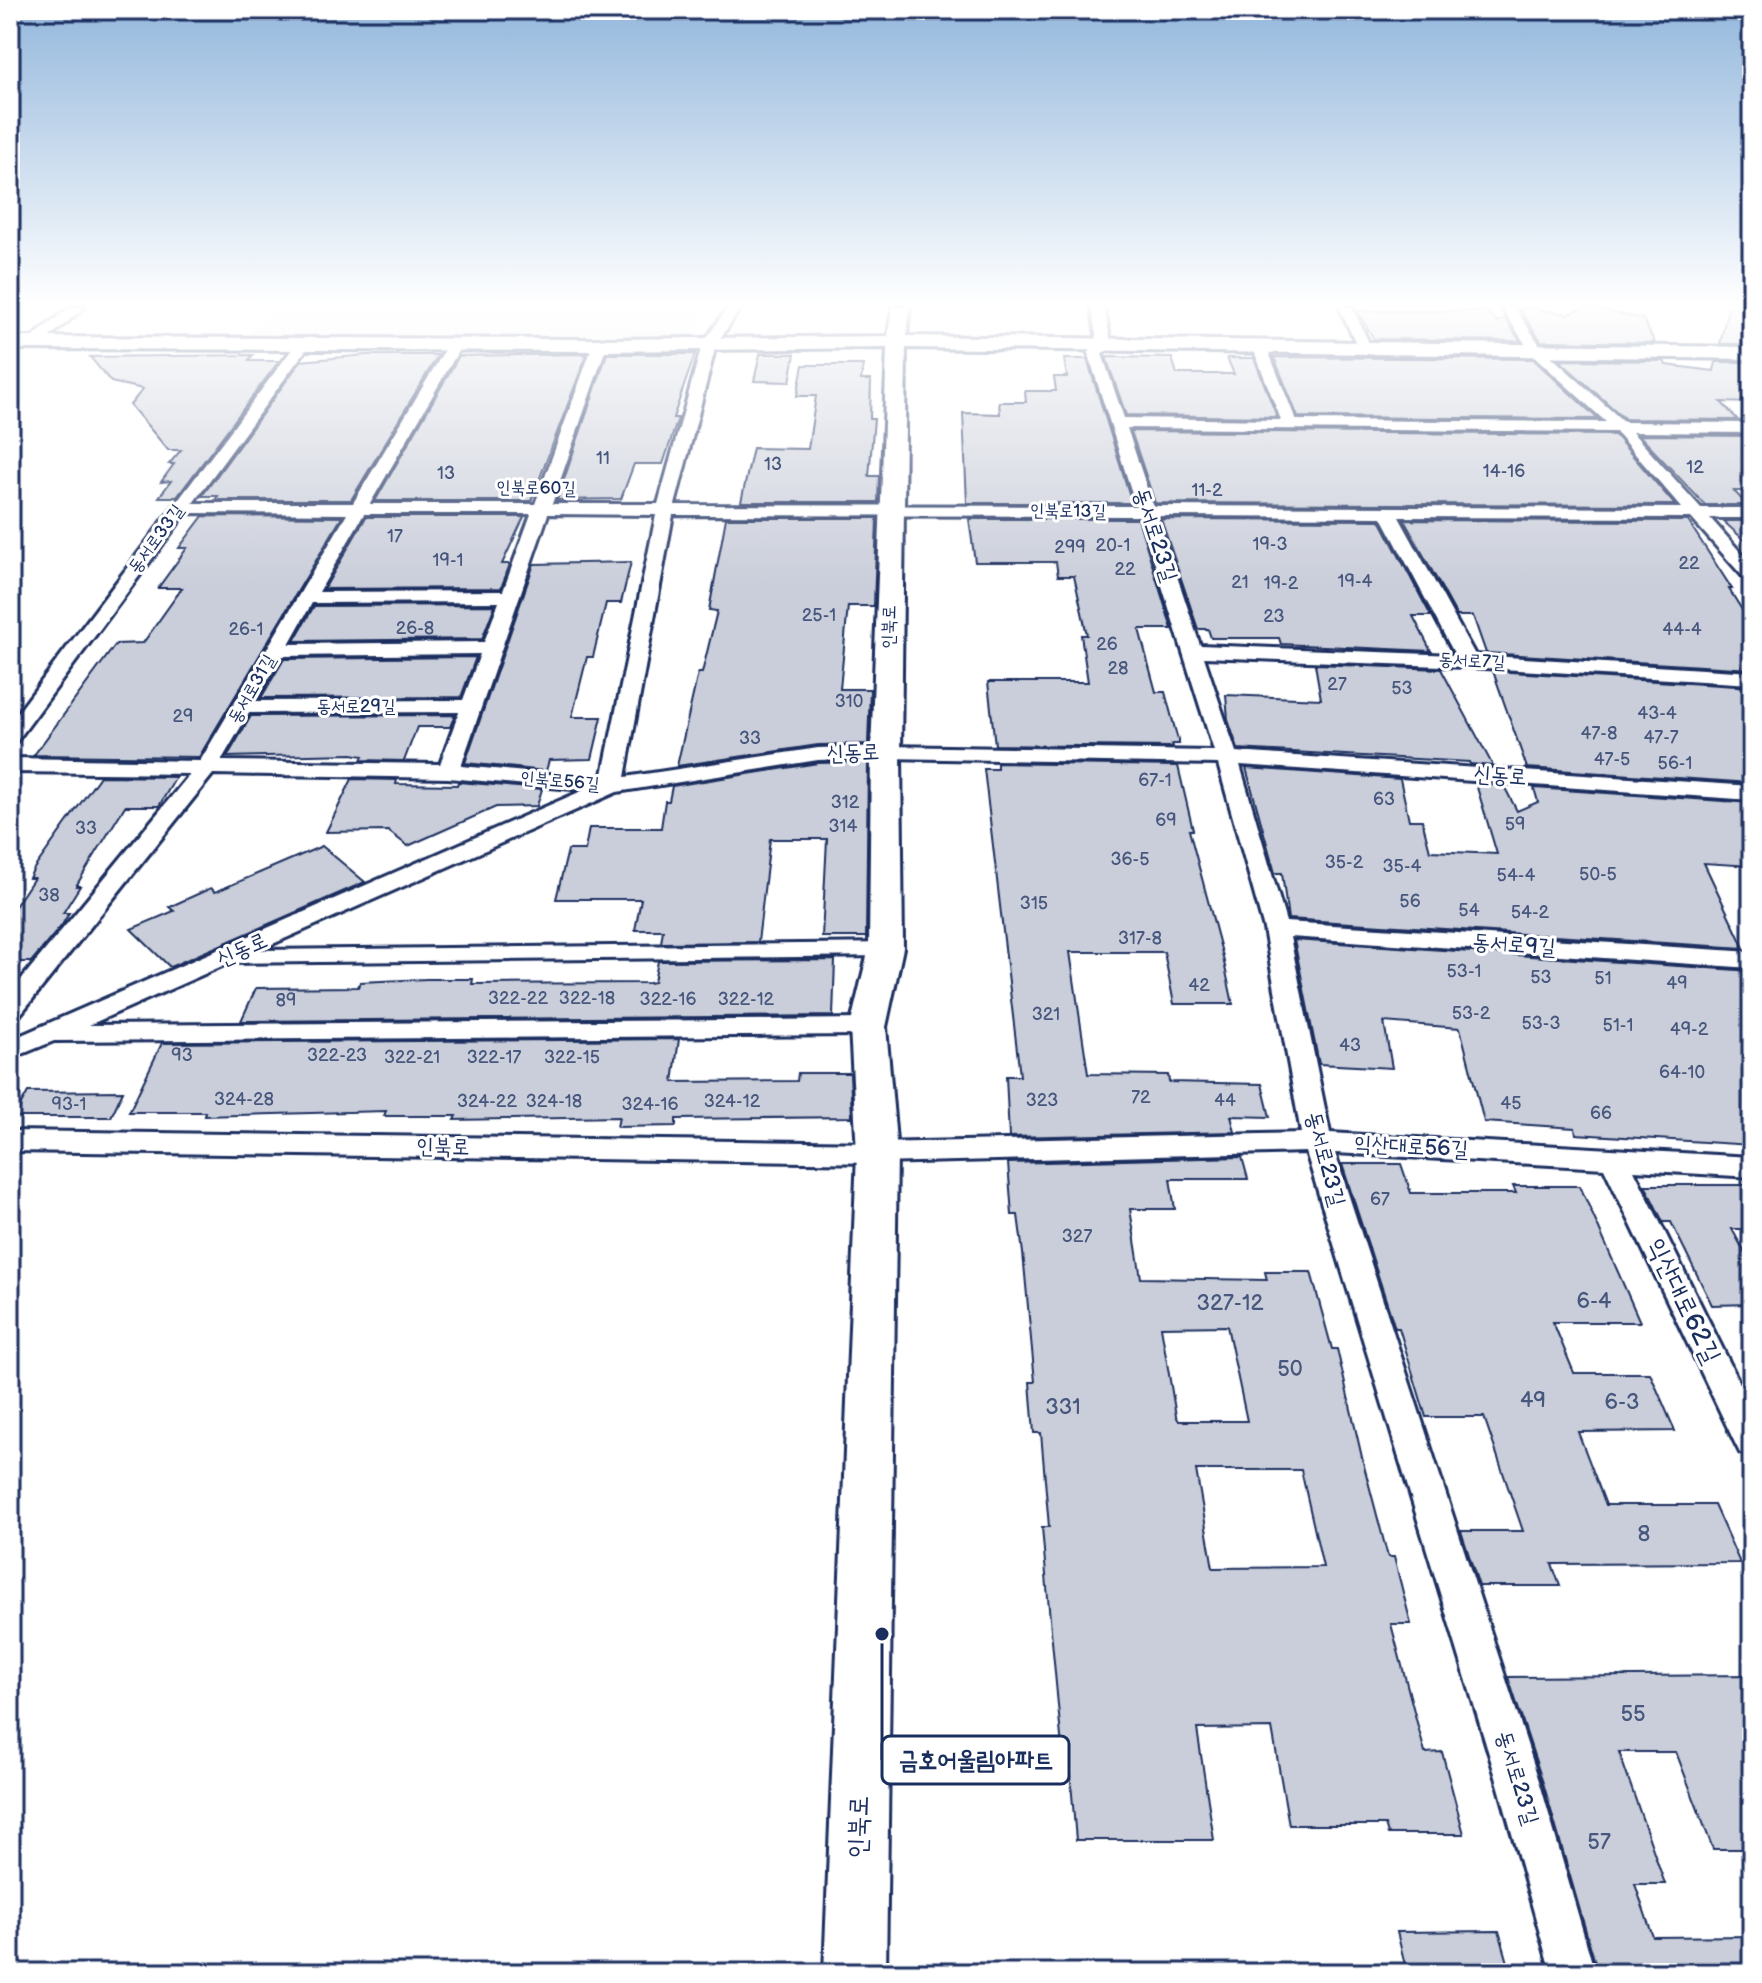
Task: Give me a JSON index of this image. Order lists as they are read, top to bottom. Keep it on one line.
{"streets":{"street":["인북로60길","인북로13길","동서로23길","동서로33길","인북로","동서로7길","동서로31길","동서로29길","신동로","인북로56길","동서로9길","익산대로56길","익산대로62길"]},"crossings":[["인북로60길","인북로13길"],["인북로60길","동서로33길"],["인북로60길","인북로"],["인북로60길","동서로31길"],["인북로60길","인북로56길"],["인북로13길","동서로23길"],["인북로13길","인북로"],["동서로23길","동서로7길"],["동서로23길","신동로"],["동서로23길","동서로9길"],["동서로23길","익산대로56길"],["인북로","신동로"],["인북로","익산대로56길"],["동서로31길","동서로29길"],["동서로31길","인북로56길"],["신동로","인북로56길"],["익산대로56길","익산대로62길"]],"places":["금호어울림아파트"],"house_numbers":["11","13","12","14-16","13","11-2","17","19-3","20-1","299","19-1","22","22","19-4","21","19-2","25-1","23","26-8","26-1","44-4","26","28","27","53","310","43-4","29","47-8","47-7","33","47-5","56-1","67-1","63","312","69","59","314","33","36-5","35-2","35-4","50-5","54-4","38","56","315","54","54-2","317-8","53-1","53","51","49","42","322-22","322-18","322-16","322-12","89","53-2","321","53-3","51-1","49-2","43","93","322-23","322-21","322-17","322-15","64-10","72","324-28","323","44","324-22","324-18","324-12","45","93-1","324-16","66","67","327","6-4","327-12","50","49","6-3","331","8","55","57"]}
